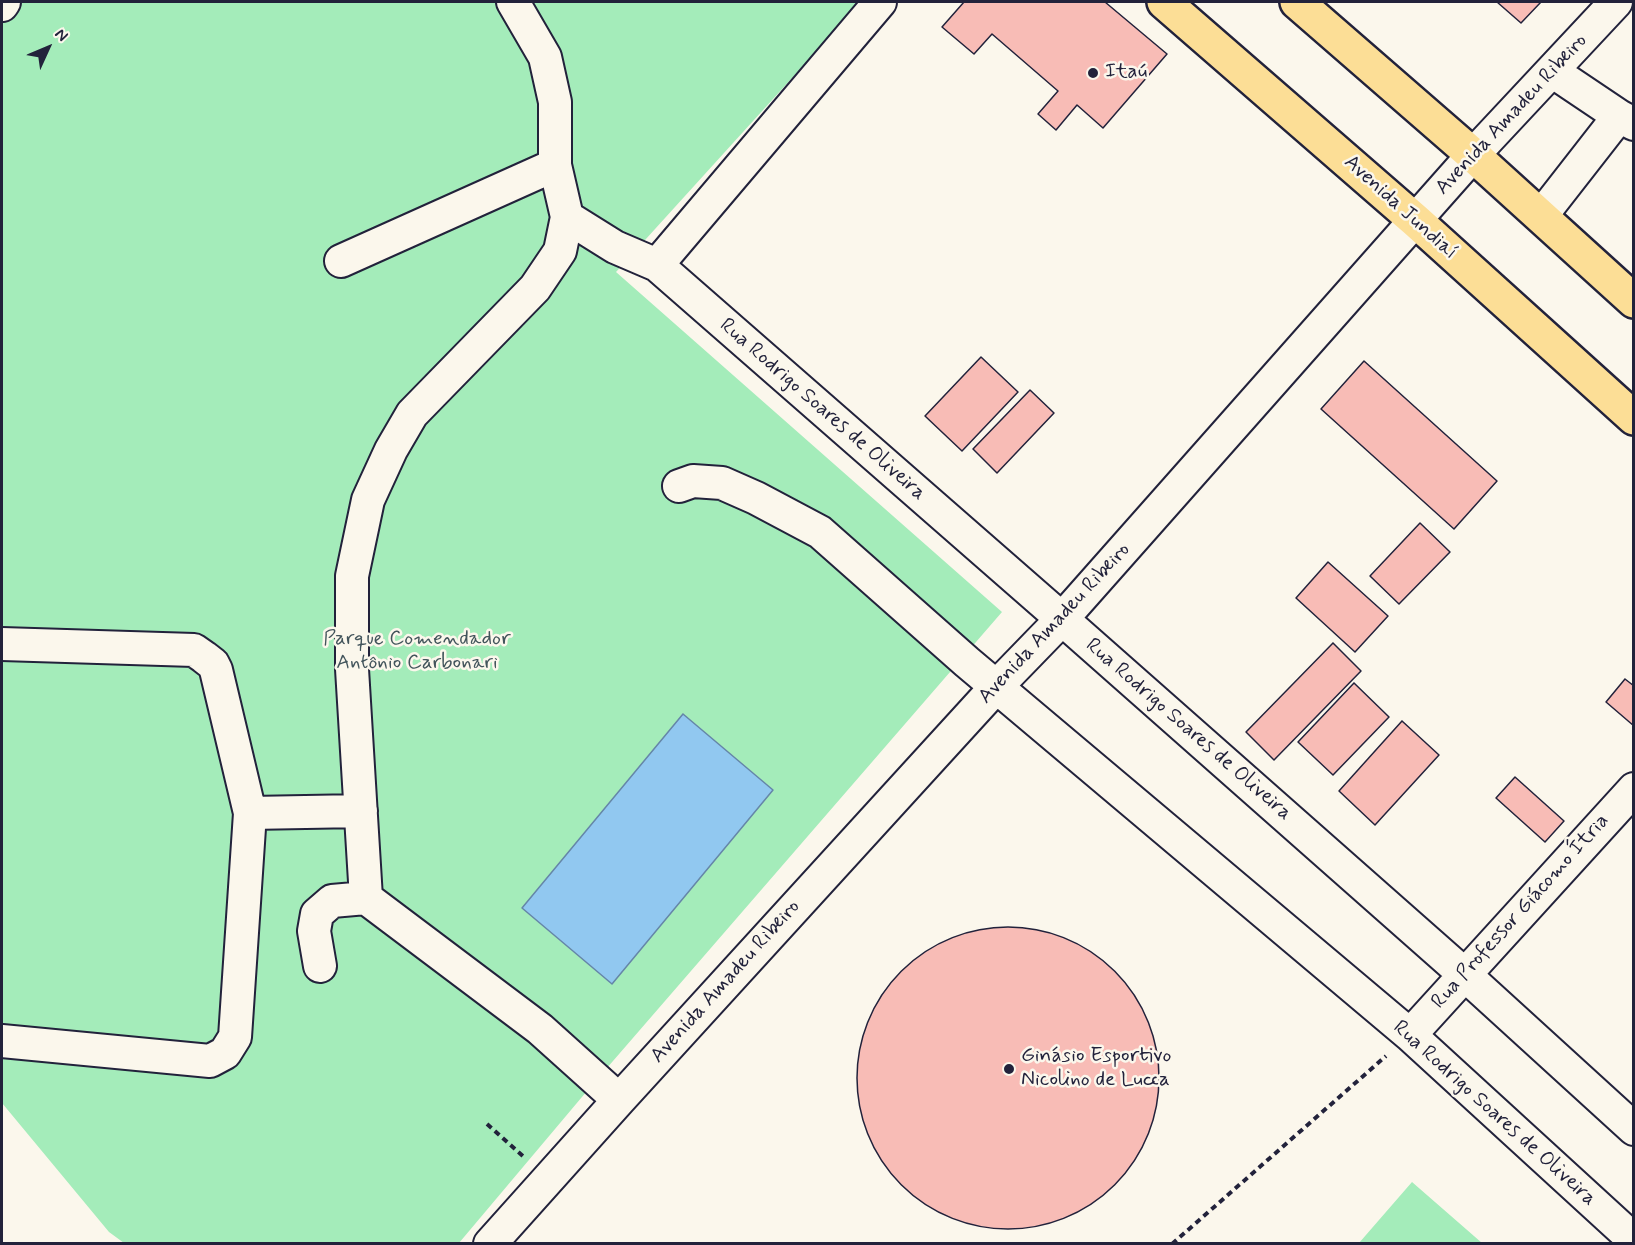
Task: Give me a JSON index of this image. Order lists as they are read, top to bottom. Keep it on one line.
{"streets":{"main road":["Avenida Jundiaí"],"street":["Avenida Amadeu Ribeiro","Rua Rodrigo Soares de Oliveira","Rua Professor Giácomo Ítria"]},"crossings":[["Avenida Amadeu Ribeiro","Avenida Jundiaí"],["Avenida Amadeu Ribeiro","Rua Rodrigo Soares de Oliveira"],["Rua Rodrigo Soares de Oliveira","Rua Professor Giácomo Ítria"]],"parks":["Parque Comendador Antônio Carbonari"],"places":["Itaú","Ginásio Esportivo Nicolino de Lucca"],"north":"top right"}
